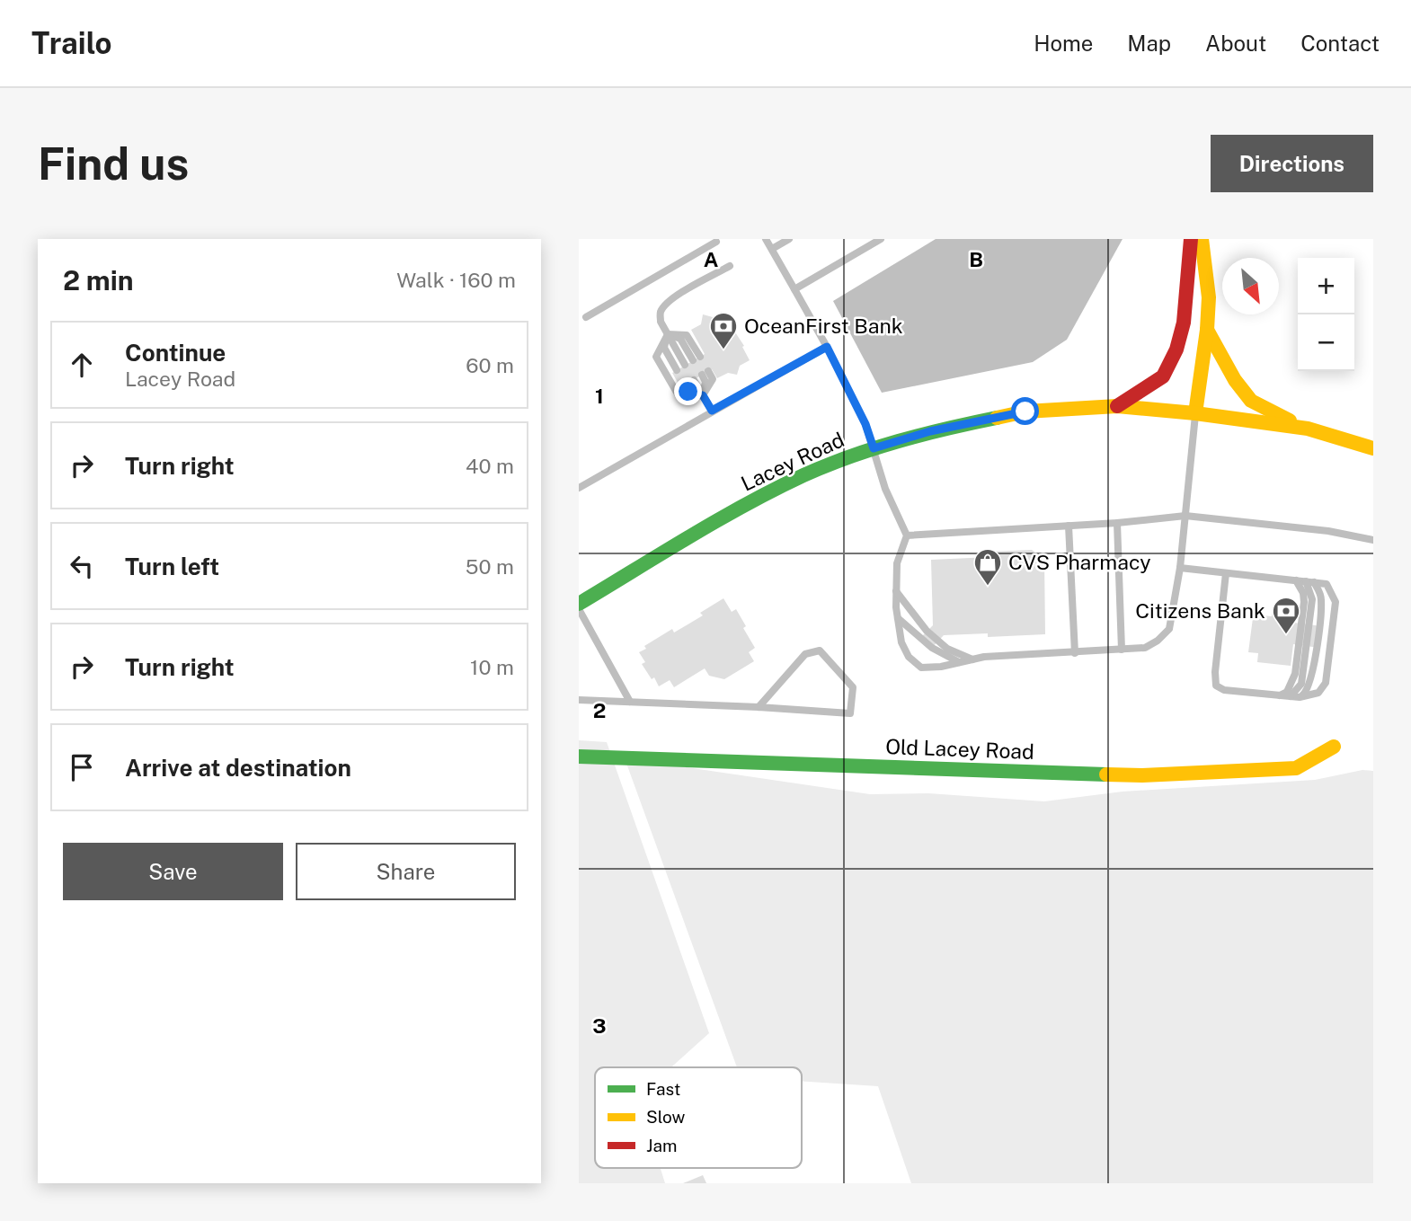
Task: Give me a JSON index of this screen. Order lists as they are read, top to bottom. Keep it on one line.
{"streets":{"main road":["Lacey Road","Old Lacey Road"]},"places":{"bank":["OceanFirst Bank","Citizens Bank"],"shop":["CVS Pharmacy"]},"legend":["Fast","Slow","Jam"],"north":"bottom right","page":{"header":"Trailo","nav":["Home","Map","About","Contact"],"buttons":["Directions",["Save","Share"]],"title":"Find us","heading":["2 min","Walk · 160 m"],"map_buttons":["+","−"],"list":[["Continue","Lacey Road","60 m"],["Turn right","40 m"],["Turn left","50 m"],["Turn right","10 m"],"Arrive at destination"]},"grid":{"columns":["A","B"],"rows":["1","2","3"]}}
